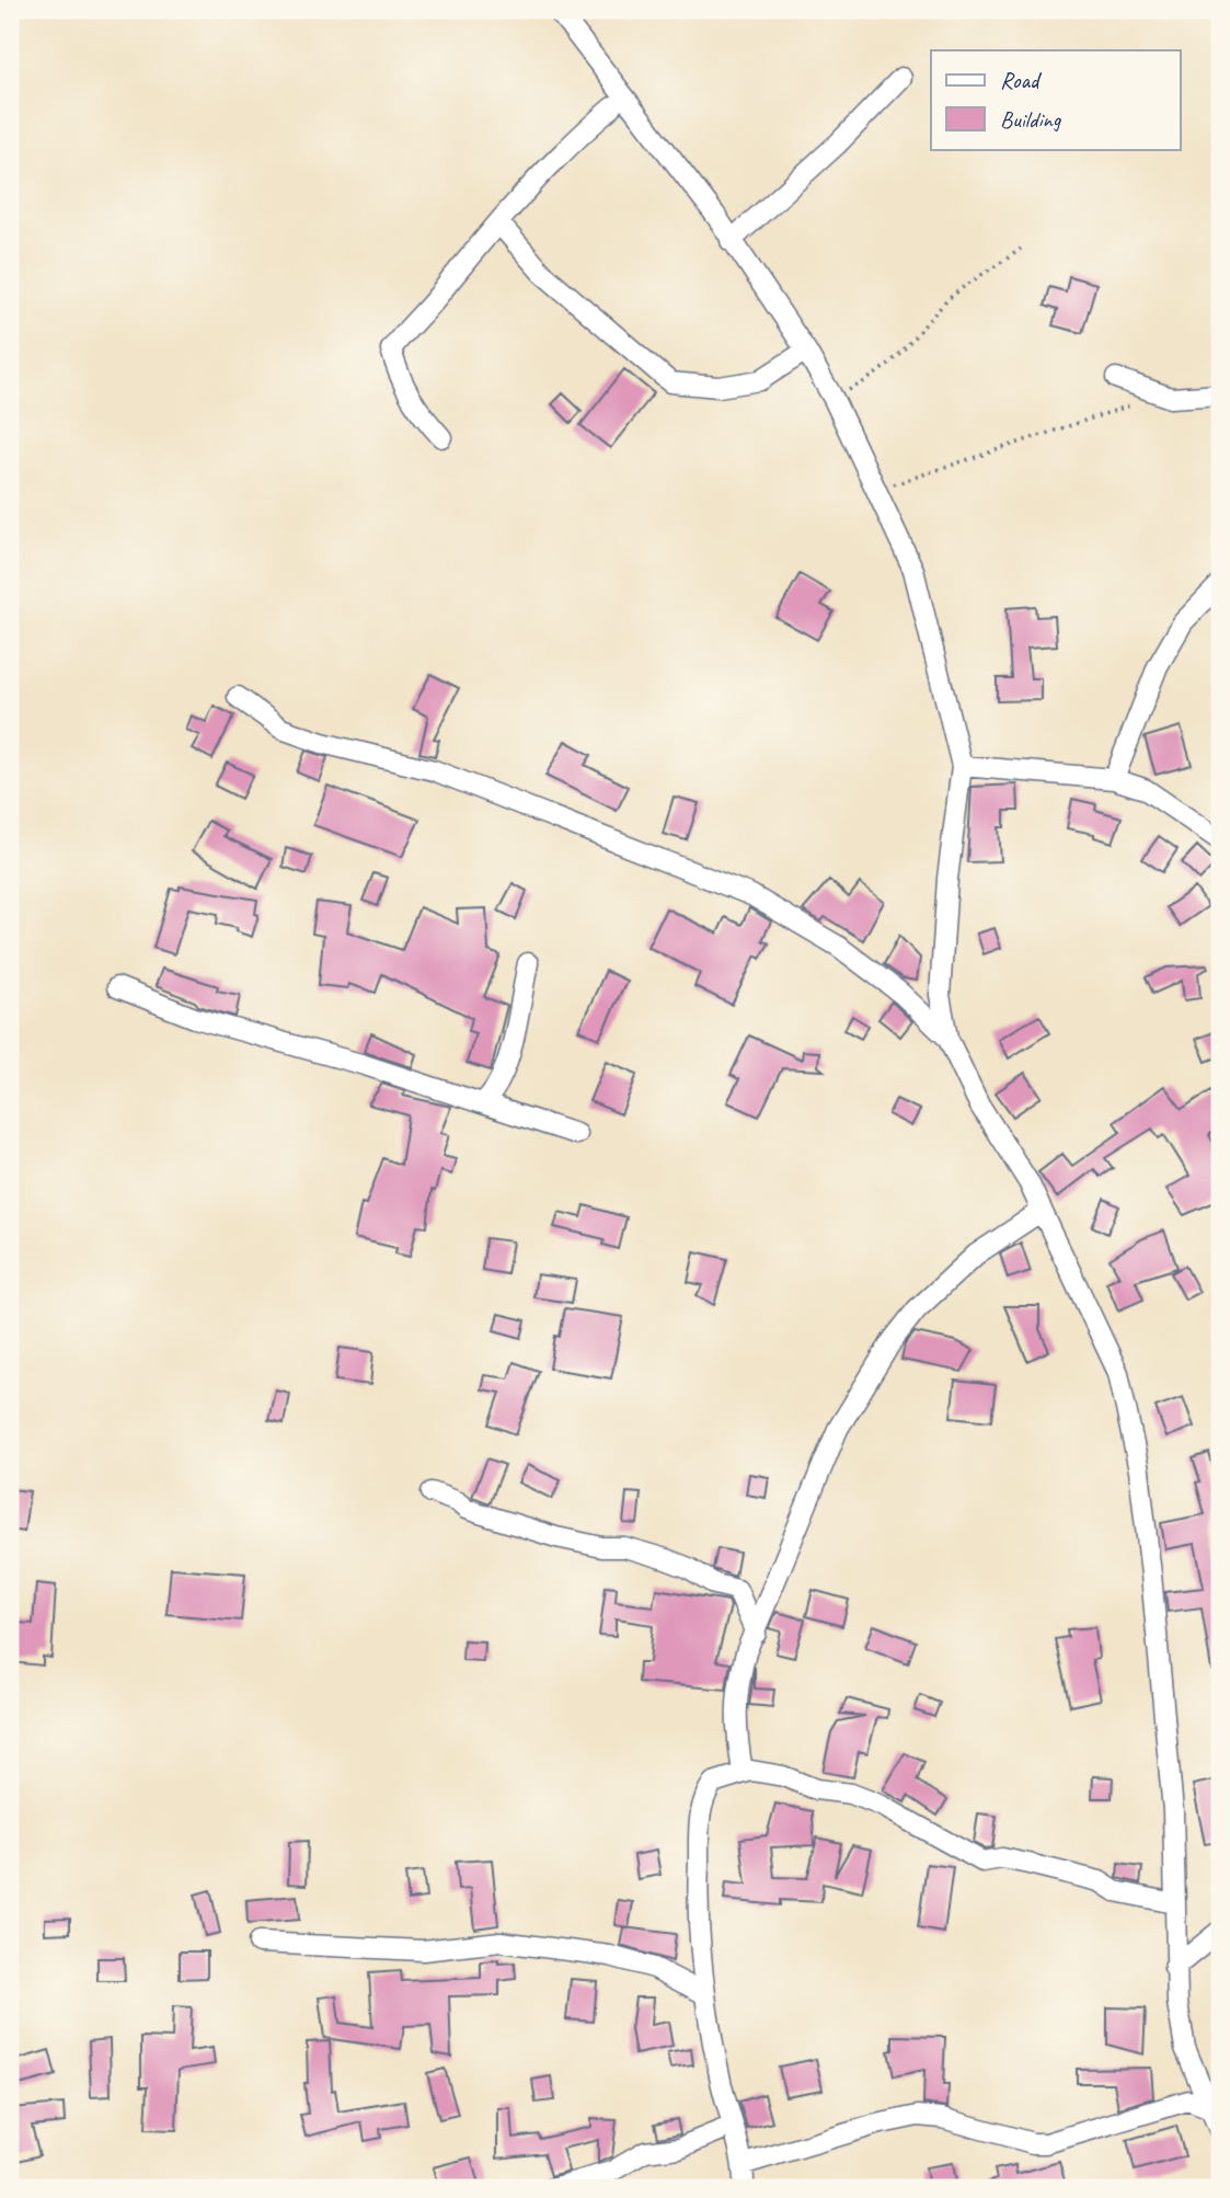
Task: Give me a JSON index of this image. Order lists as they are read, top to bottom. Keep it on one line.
{"legend":["Road","Building"]}
